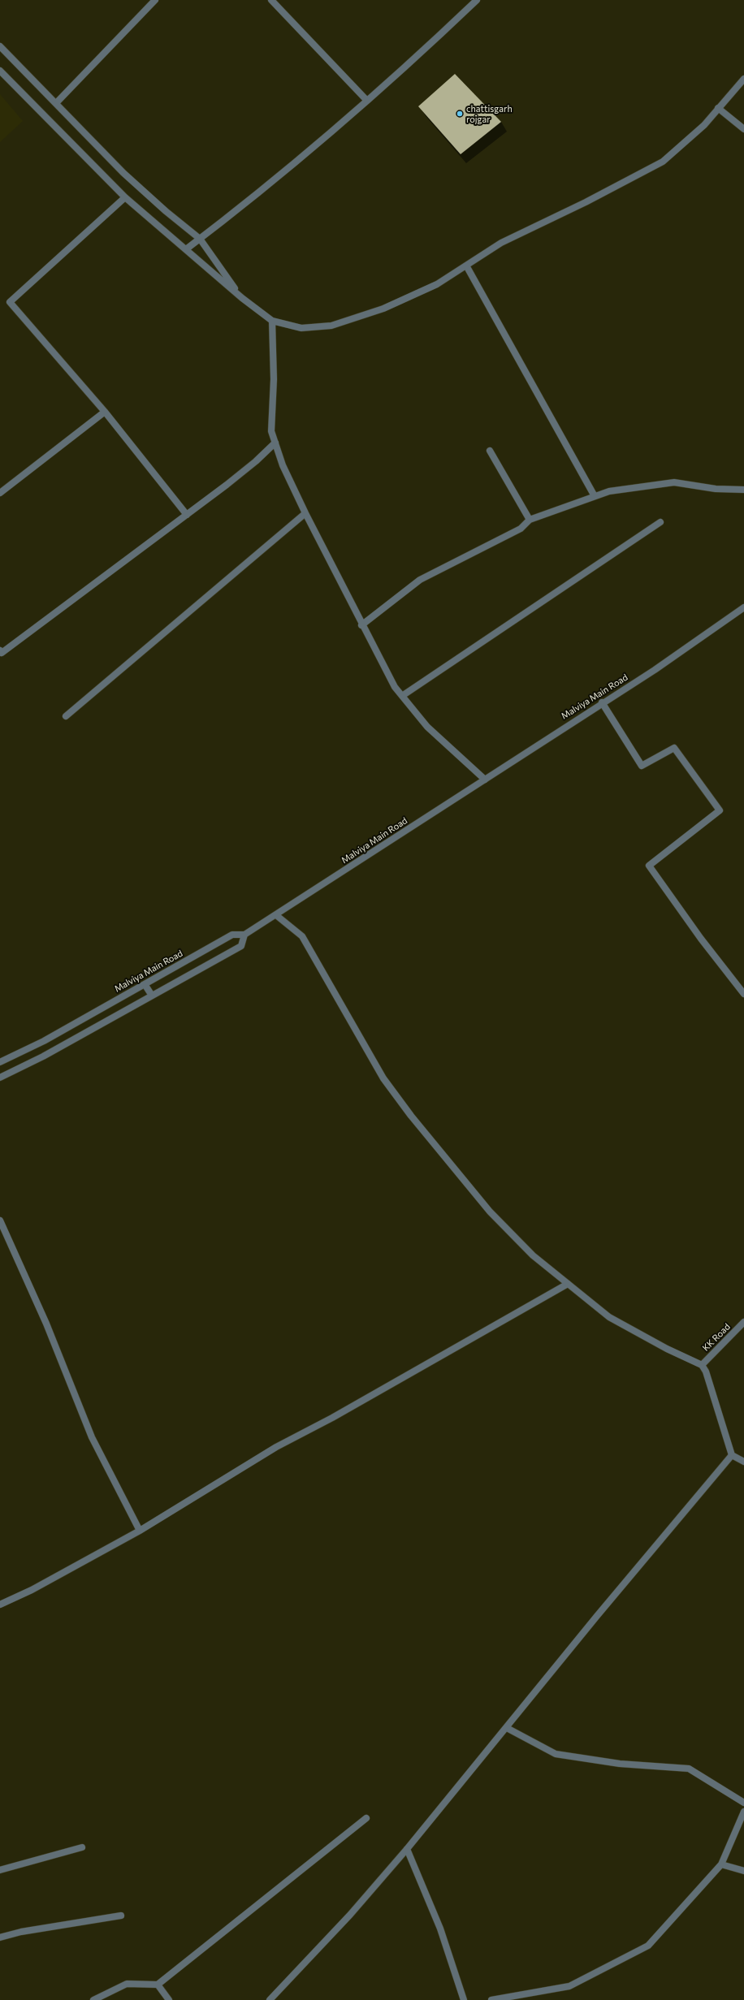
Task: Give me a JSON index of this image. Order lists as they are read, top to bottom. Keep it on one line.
{"streets":{"street":["Malviya Main Road","KK Road"]},"places":["chattisgarh rojgar"]}
